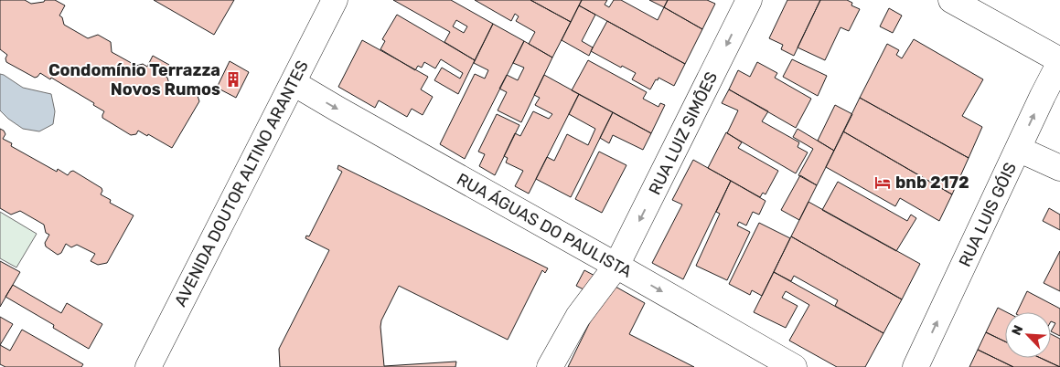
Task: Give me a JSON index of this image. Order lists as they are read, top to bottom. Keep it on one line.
{"streets":{"street":["RUA LUIZ SIMÕES","AVENIDA DOUTOR ALTINO ARANTES","RUA LUIS GÓIS","RUA ÁGUAS DO PAULISTA"]},"crossings":[["RUA LUIZ SIMÕES","RUA ÁGUAS DO PAULISTA"],["AVENIDA DOUTOR ALTINO ARANTES","RUA ÁGUAS DO PAULISTA"]],"one_way":["RUA LUIZ SIMÕES","RUA LUIS GÓIS","RUA ÁGUAS DO PAULISTA"],"places":{"building":["Condomínio Terrazza Novos Rumos"],"hotel":["bnb 2172"]},"north":"top left"}
